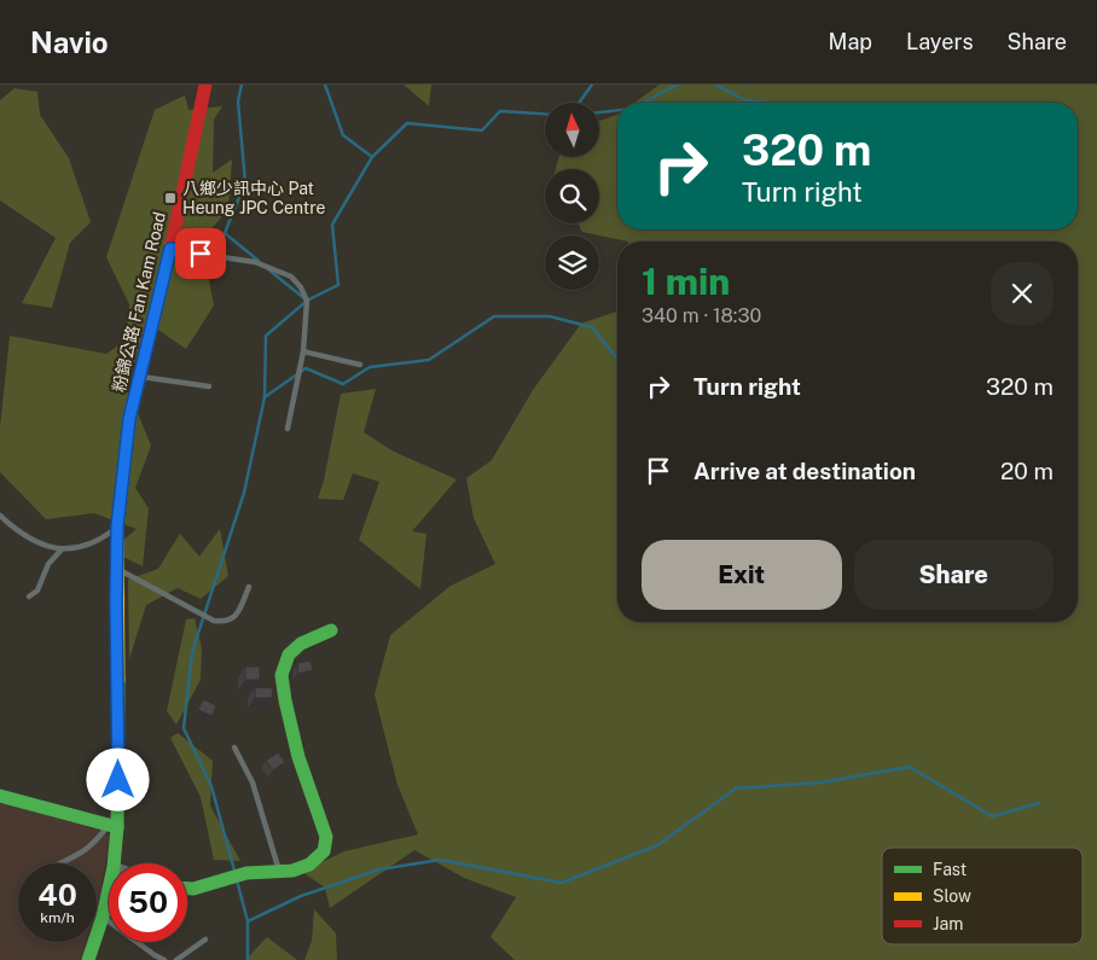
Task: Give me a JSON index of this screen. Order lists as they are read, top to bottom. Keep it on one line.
{"streets":{"main road":["粉錦公路 Fan Kam Road"]},"places":{"transit":["八鄉少訊中心 Pat Heung JPC Centre"]},"legend":["Fast","Slow","Jam"],"north":"top","page":{"header":"Navio","nav":["Map","Layers","Share"],"turn":["320 m","Turn right"],"heading":["1 min","340 m · 18:30"],"list":[{"name":"Turn right","value":"320 m"},{"name":"Arrive at destination","value":"20 m"}],"buttons":["Exit","Share"],"speed":"40 km/h","limit":"50"}}
